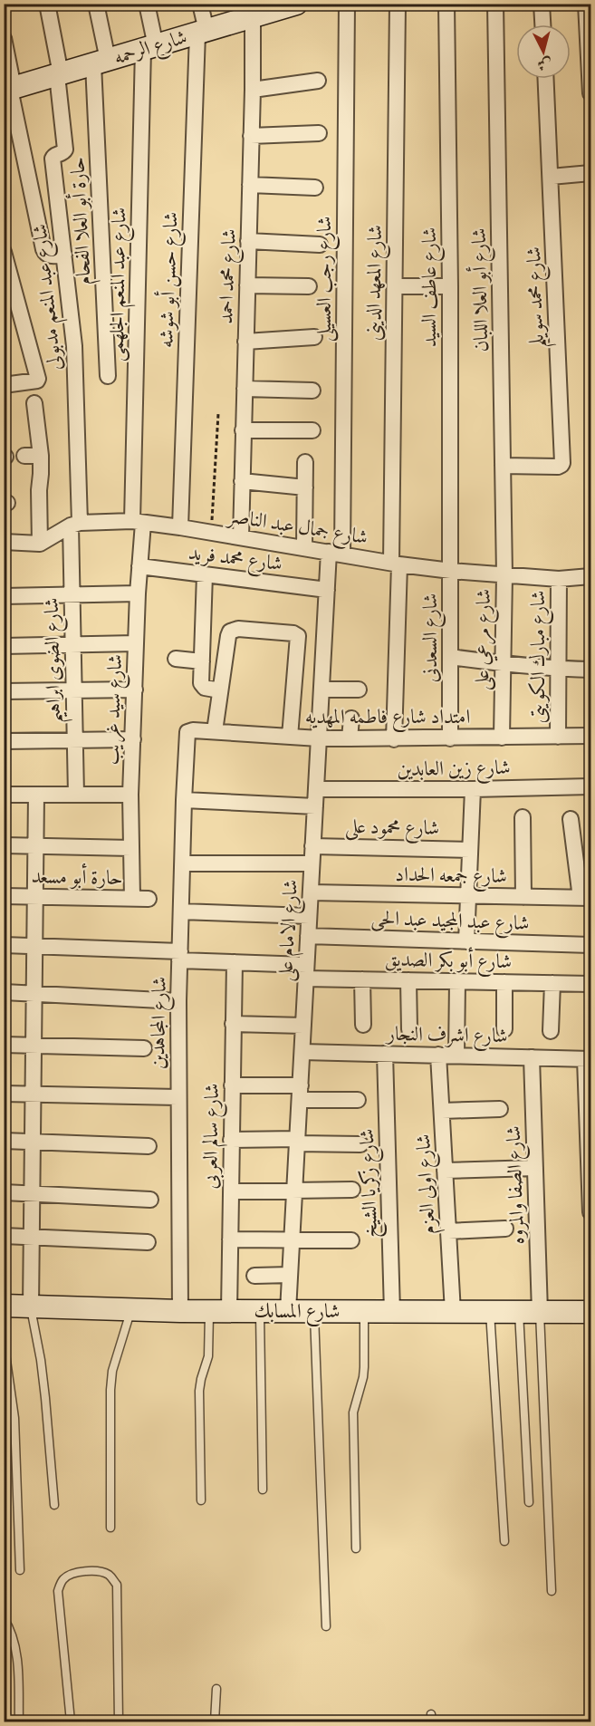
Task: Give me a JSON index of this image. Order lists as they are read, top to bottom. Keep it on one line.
{"streets":{"street":["شارع الرحمه","حارة أبو العلا الفحام","شارع محمد احمد","شارع رجب العسيلى","شارع حسن أبو شوشه","شارع المعهد الدينى","شارع عبد المنعم الجلهمى","شارع عاطف السيد","شارع أبو العلا اللبان","شارع عبد المنعم مدبولى","شارع محمد سويلم","شارع جمال عبد الناصر","شارع محمد فريد","شارع السعدنى","شارع مرعي على","شارع مبارك الكويتى","شارع الضوى ابراهيم","شارع سيد غريب","امتداد شارع فاطمه المهديه","شارع زين العابدين","شارع محمود على","شارع جمعه الحداد","حارة أبو مسعد","شارع عبد المجيد عبد الحى","شارع الامام على","شارع أبو بكر الصديق","شارع المجاهدين","شارع اشرف النجار","شارع سالم العربى","شارع زكريا الشيخ","شارع اولى العزم","شارع الصفا والمروه","شارع المسابك"]},"crossings":[["شارع الرحمه","حارة أبو العلا الفحام"],["شارع الرحمه","شارع محمد احمد"],["شارع الرحمه","شارع حسن أبو شوشه"],["شارع الرحمه","شارع عبد المنعم الجلهمى"],["شارع الرحمه","شارع عبد المنعم مدبولى"],["شارع محمد احمد","شارع جمال عبد الناصر"],["شارع رجب العسيلى","شارع جمال عبد الناصر"],["شارع رجب العسيلى","شارع الامام على"],["شارع حسن أبو شوشه","شارع جمال عبد الناصر"],["شارع المعهد الدينى","شارع جمال عبد الناصر"],["شارع المعهد الدينى","امتداد شارع فاطمه المهديه"],["شارع عبد المنعم الجلهمى","شارع جمال عبد الناصر"],["شارع عبد المنعم الجلهمى","شارع سيد غريب"],["شارع عاطف السيد","شارع جمال عبد الناصر"],["شارع عاطف السيد","شارع السعدنى"],["شارع أبو العلا اللبان","شارع محمد سويلم"],["شارع أبو العلا اللبان","شارع جمال عبد الناصر"],["شارع أبو العلا اللبان","شارع مرعي على"],["شارع عبد المنعم مدبولى","شارع جمال عبد الناصر"],["شارع عبد المنعم مدبولى","شارع الضوى ابراهيم"],["شارع جمال عبد الناصر","شارع السعدنى"],["شارع جمال عبد الناصر","شارع مرعي على"],["شارع جمال عبد الناصر","شارع مبارك الكويتى"],["شارع جمال عبد الناصر","شارع الضوى ابراهيم"],["شارع جمال عبد الناصر","شارع سيد غريب"],["شارع جمال عبد الناصر","شارع الامام على"],["شارع محمد فريد","شارع سيد غريب"],["شارع محمد فريد","شارع الامام على"],["شارع السعدنى","امتداد شارع فاطمه المهديه"],["شارع مرعي على","امتداد شارع فاطمه المهديه"],["شارع مبارك الكويتى","امتداد شارع فاطمه المهديه"],["شارع سيد غريب","حارة أبو مسعد"],["امتداد شارع فاطمه المهديه","شارع الامام على"],["امتداد شارع فاطمه المهديه","شارع المجاهدين"],["شارع زين العابدين","شارع الامام على"],["شارع محمود على","شارع الامام على"],["شارع جمعه الحداد","شارع الامام على"],["شارع عبد المجيد عبد الحى","شارع الامام على"],["شارع الامام على","شارع أبو بكر الصديق"],["شارع الامام على","شارع اشرف النجار"],["شارع الامام على","شارع المسابك"],["شارع أبو بكر الصديق","شارع المجاهدين"],["شارع أبو بكر الصديق","شارع سالم العربى"],["شارع المجاهدين","شارع المسابك"],["شارع اشرف النجار","شارع زكريا الشيخ"],["شارع اشرف النجار","شارع اولى العزم"],["شارع اشرف النجار","شارع الصفا والمروه"],["شارع سالم العربى","شارع المسابك"],["شارع زكريا الشيخ","شارع المسابك"],["شارع اولى العزم","شارع المسابك"],["شارع الصفا والمروه","شارع المسابك"]],"north":"bottom"}
